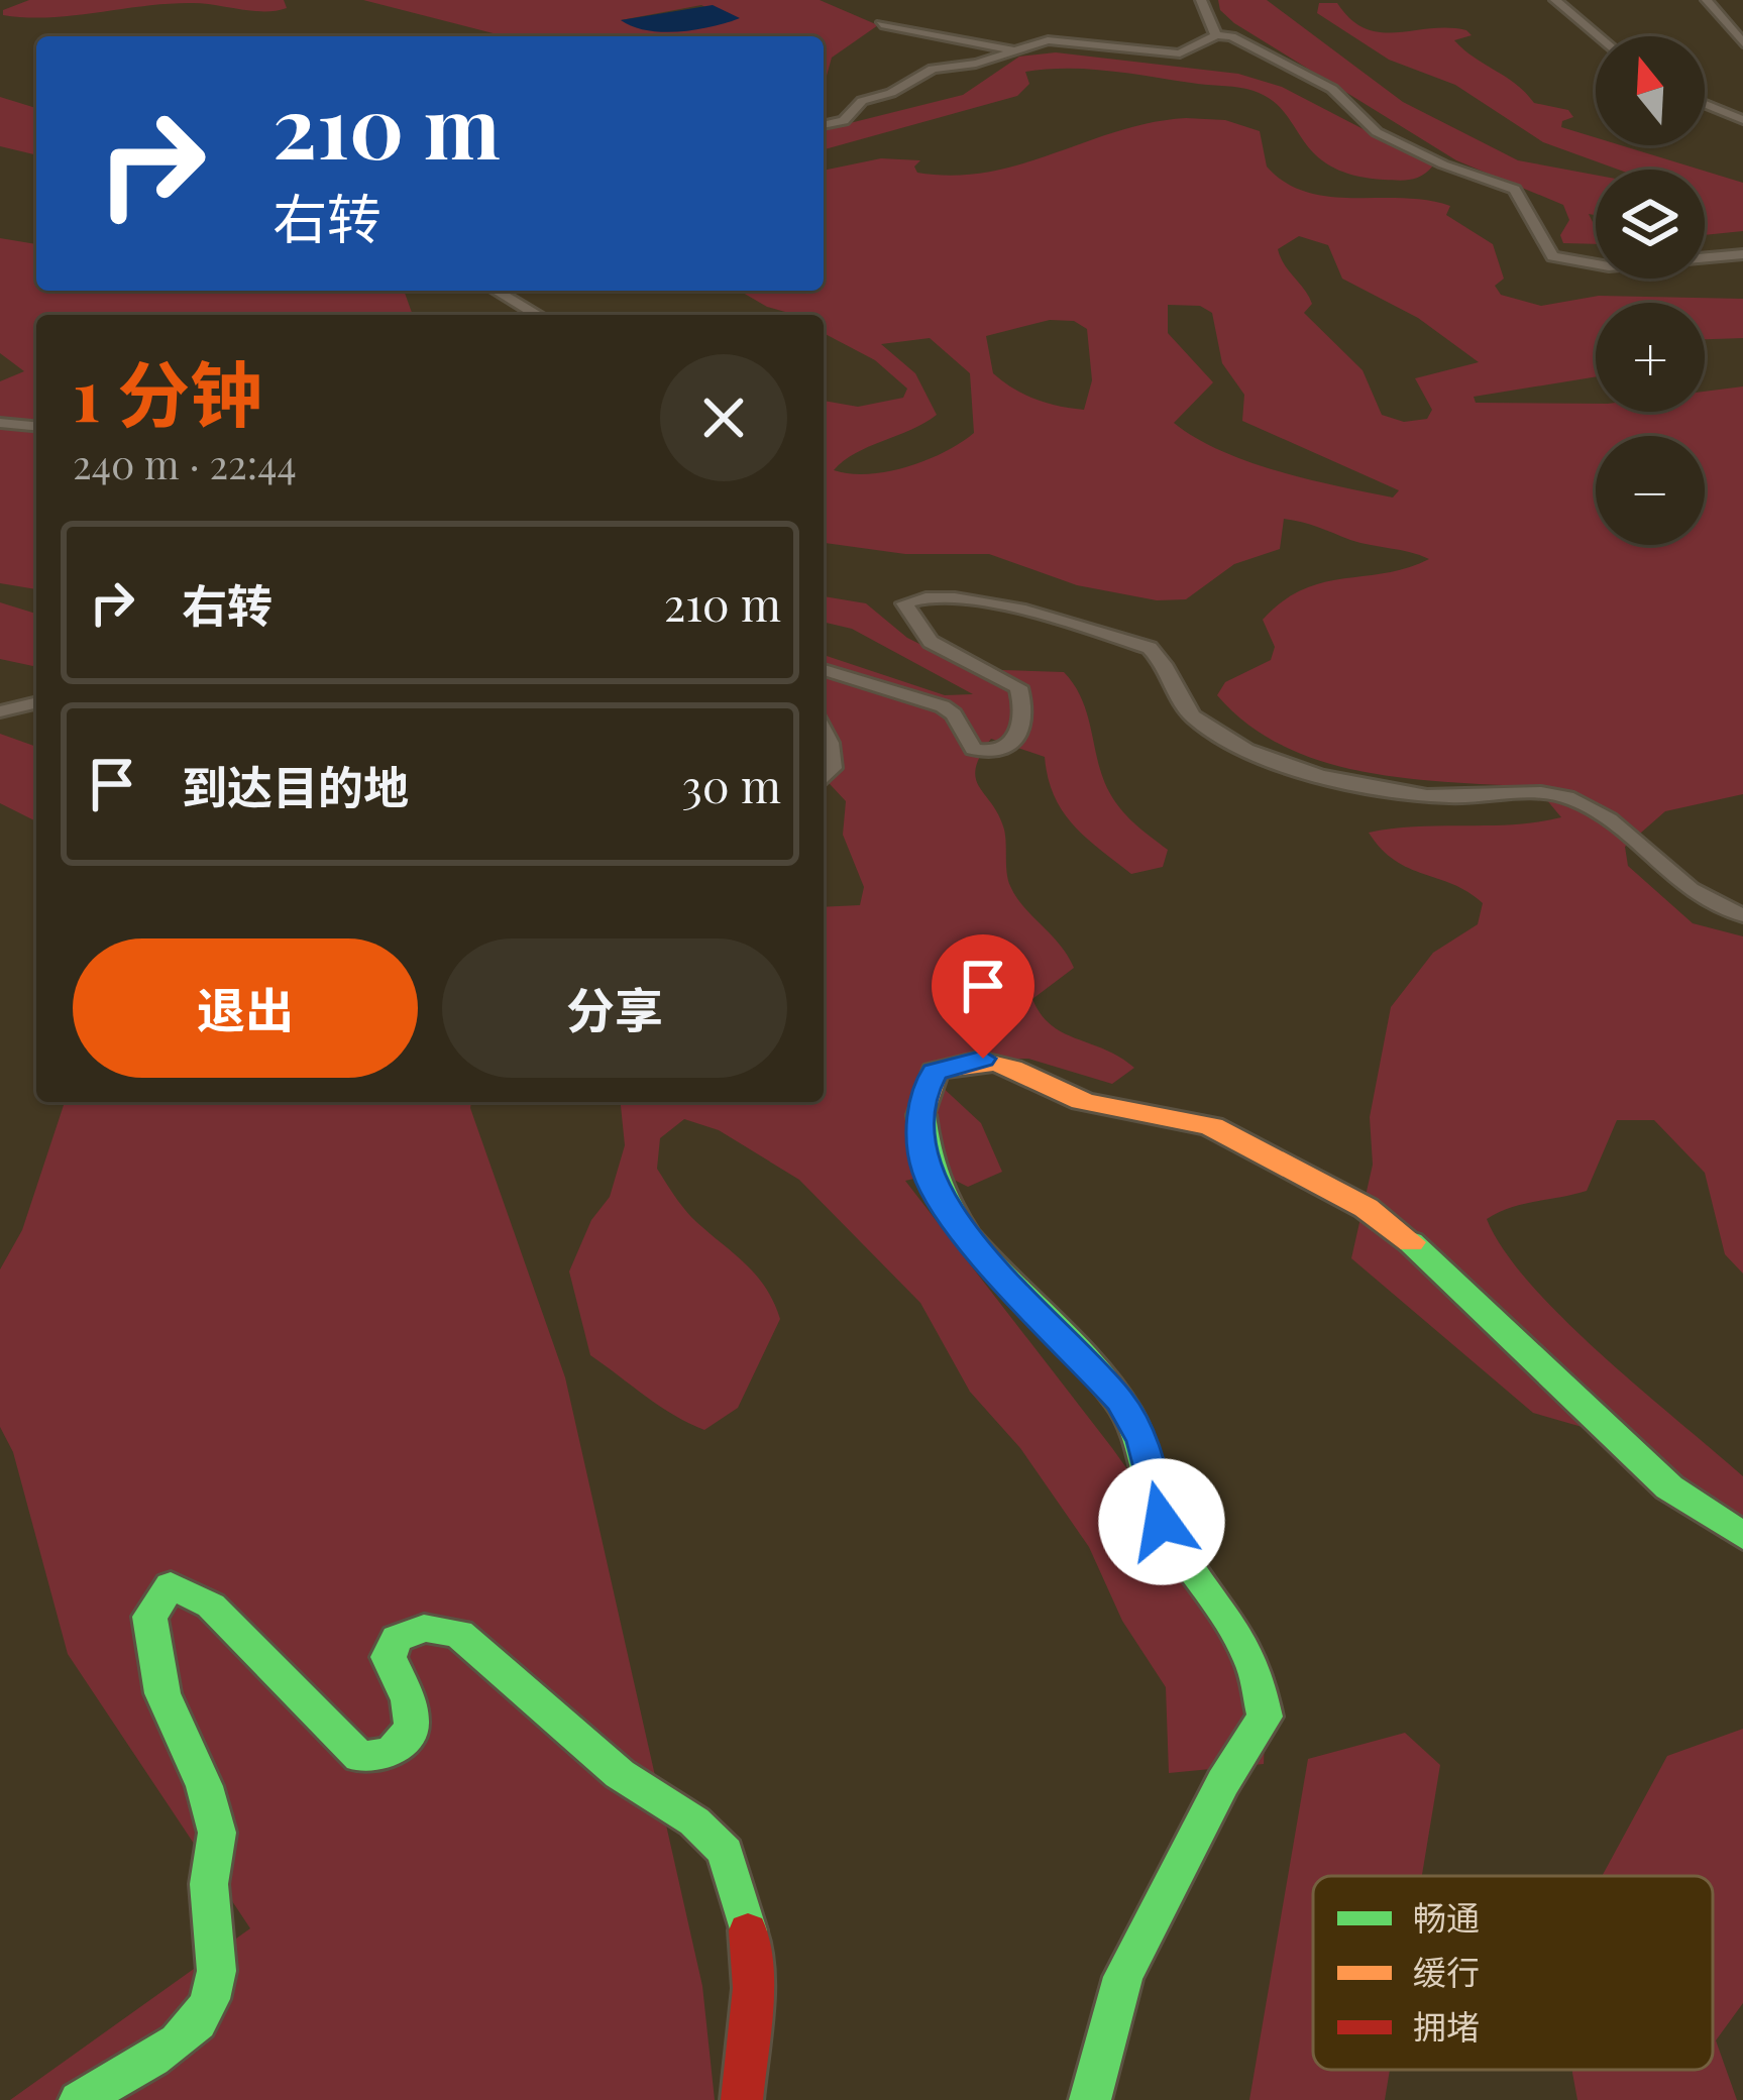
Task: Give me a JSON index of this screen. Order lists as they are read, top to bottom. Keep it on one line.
{"legend":["畅通","缓行","拥堵"],"north":"top","page":{"map_buttons":["+","−"],"turn":["210 m","右转"],"heading":["1 分钟","240 m · 22:44"],"list":[{"name":"右转","value":"210 m"},{"name":"到达目的地","value":"30 m"}],"buttons":["退出","分享"]}}
